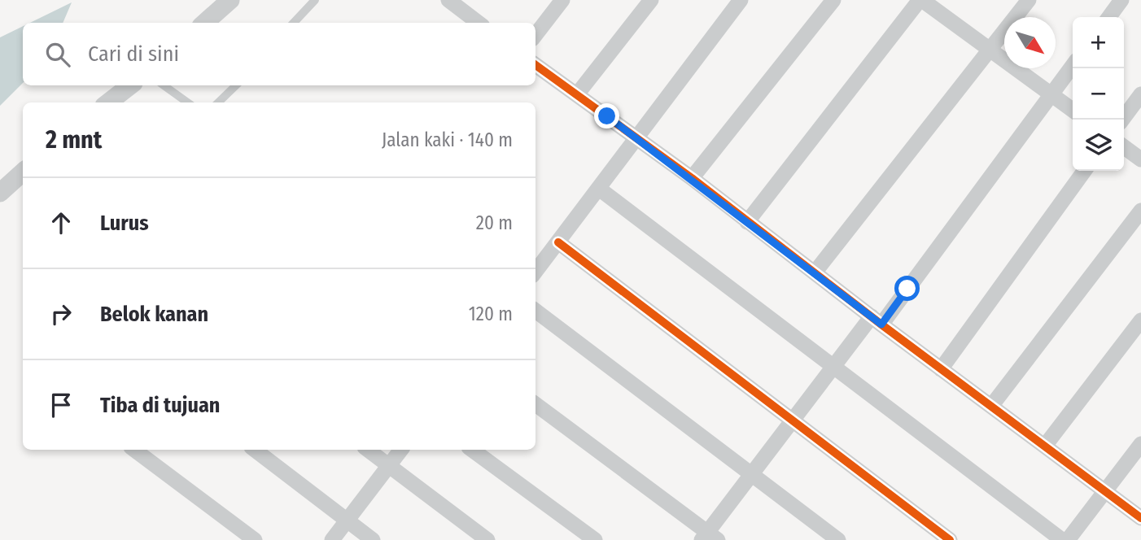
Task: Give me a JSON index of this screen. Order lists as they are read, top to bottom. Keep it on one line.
{"north":"bottom right","page":{"map_buttons":["+","−"],"search":"Cari di sini","heading":["2 mnt","Jalan kaki · 140 m"],"list":[["Lurus","20 m"],["Belok kanan","120 m"],"Tiba di tujuan"]}}
